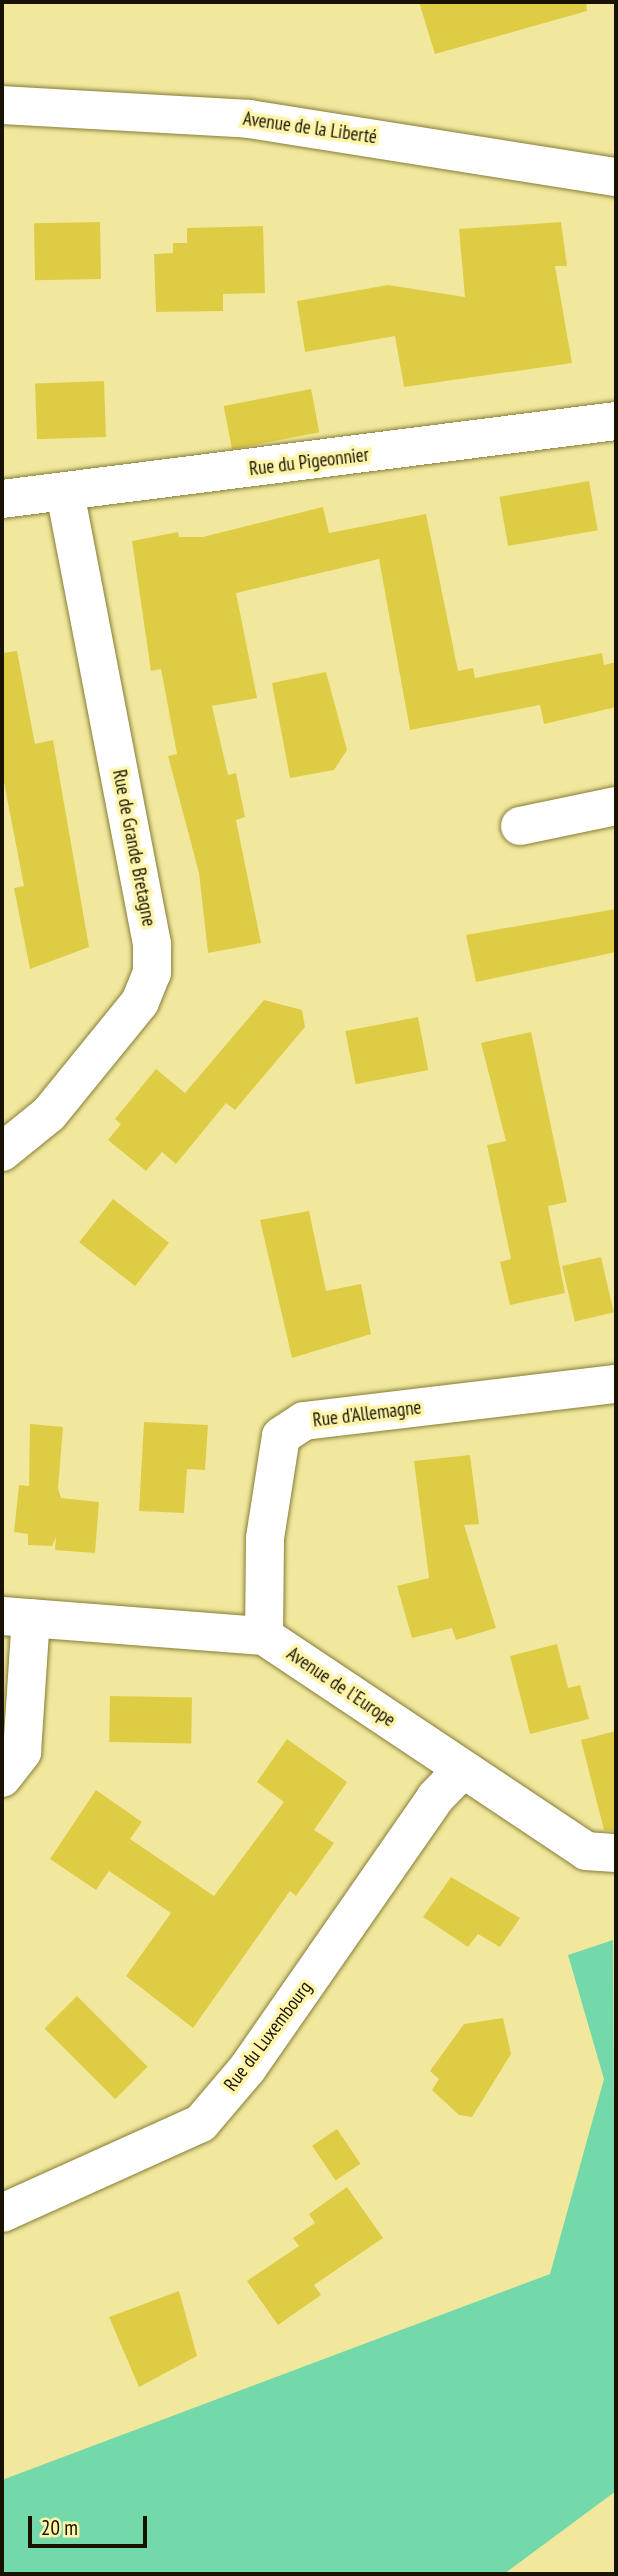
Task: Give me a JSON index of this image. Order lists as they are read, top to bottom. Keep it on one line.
{"streets":{"street":["Avenue de la Liberté","Rue du Pigeonnier","Rue de Grande Bretagne","Rue d'Allemagne","Avenue de l'Europe","Rue du Luxembourg"]},"crossings":[["Rue du Pigeonnier","Rue de Grande Bretagne"],["Rue d'Allemagne","Avenue de l'Europe"],["Avenue de l'Europe","Rue du Luxembourg"]],"scale_bar":"20 m"}
